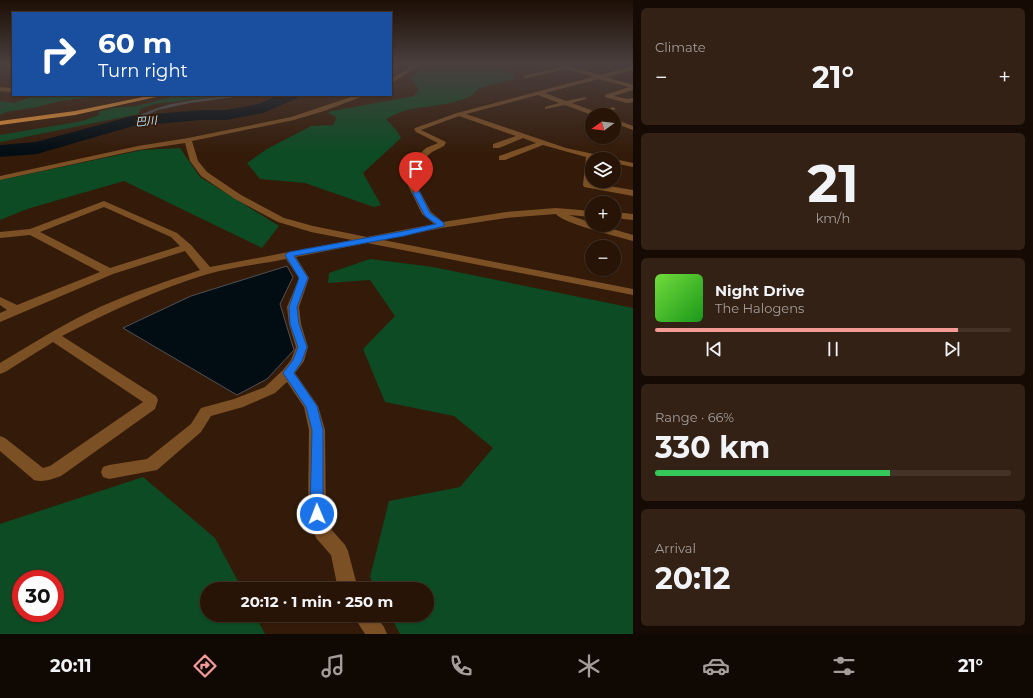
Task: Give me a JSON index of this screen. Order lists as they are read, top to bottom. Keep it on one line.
{"water":["巴川"],"north":"left","page":{"tile":["Climate",["21","km/h"],["Range · 66%","330 km"],["Arrival","20:12"]],"turn":["60 m","Turn right"],"heat":["−","21°","+"],"map_buttons":["+","−"],"song":["Night Drive","The Halogens"],"limit":"30","trip":"20:12 · 1 min · 250 m","tabs":["20:11","21°"]}}
